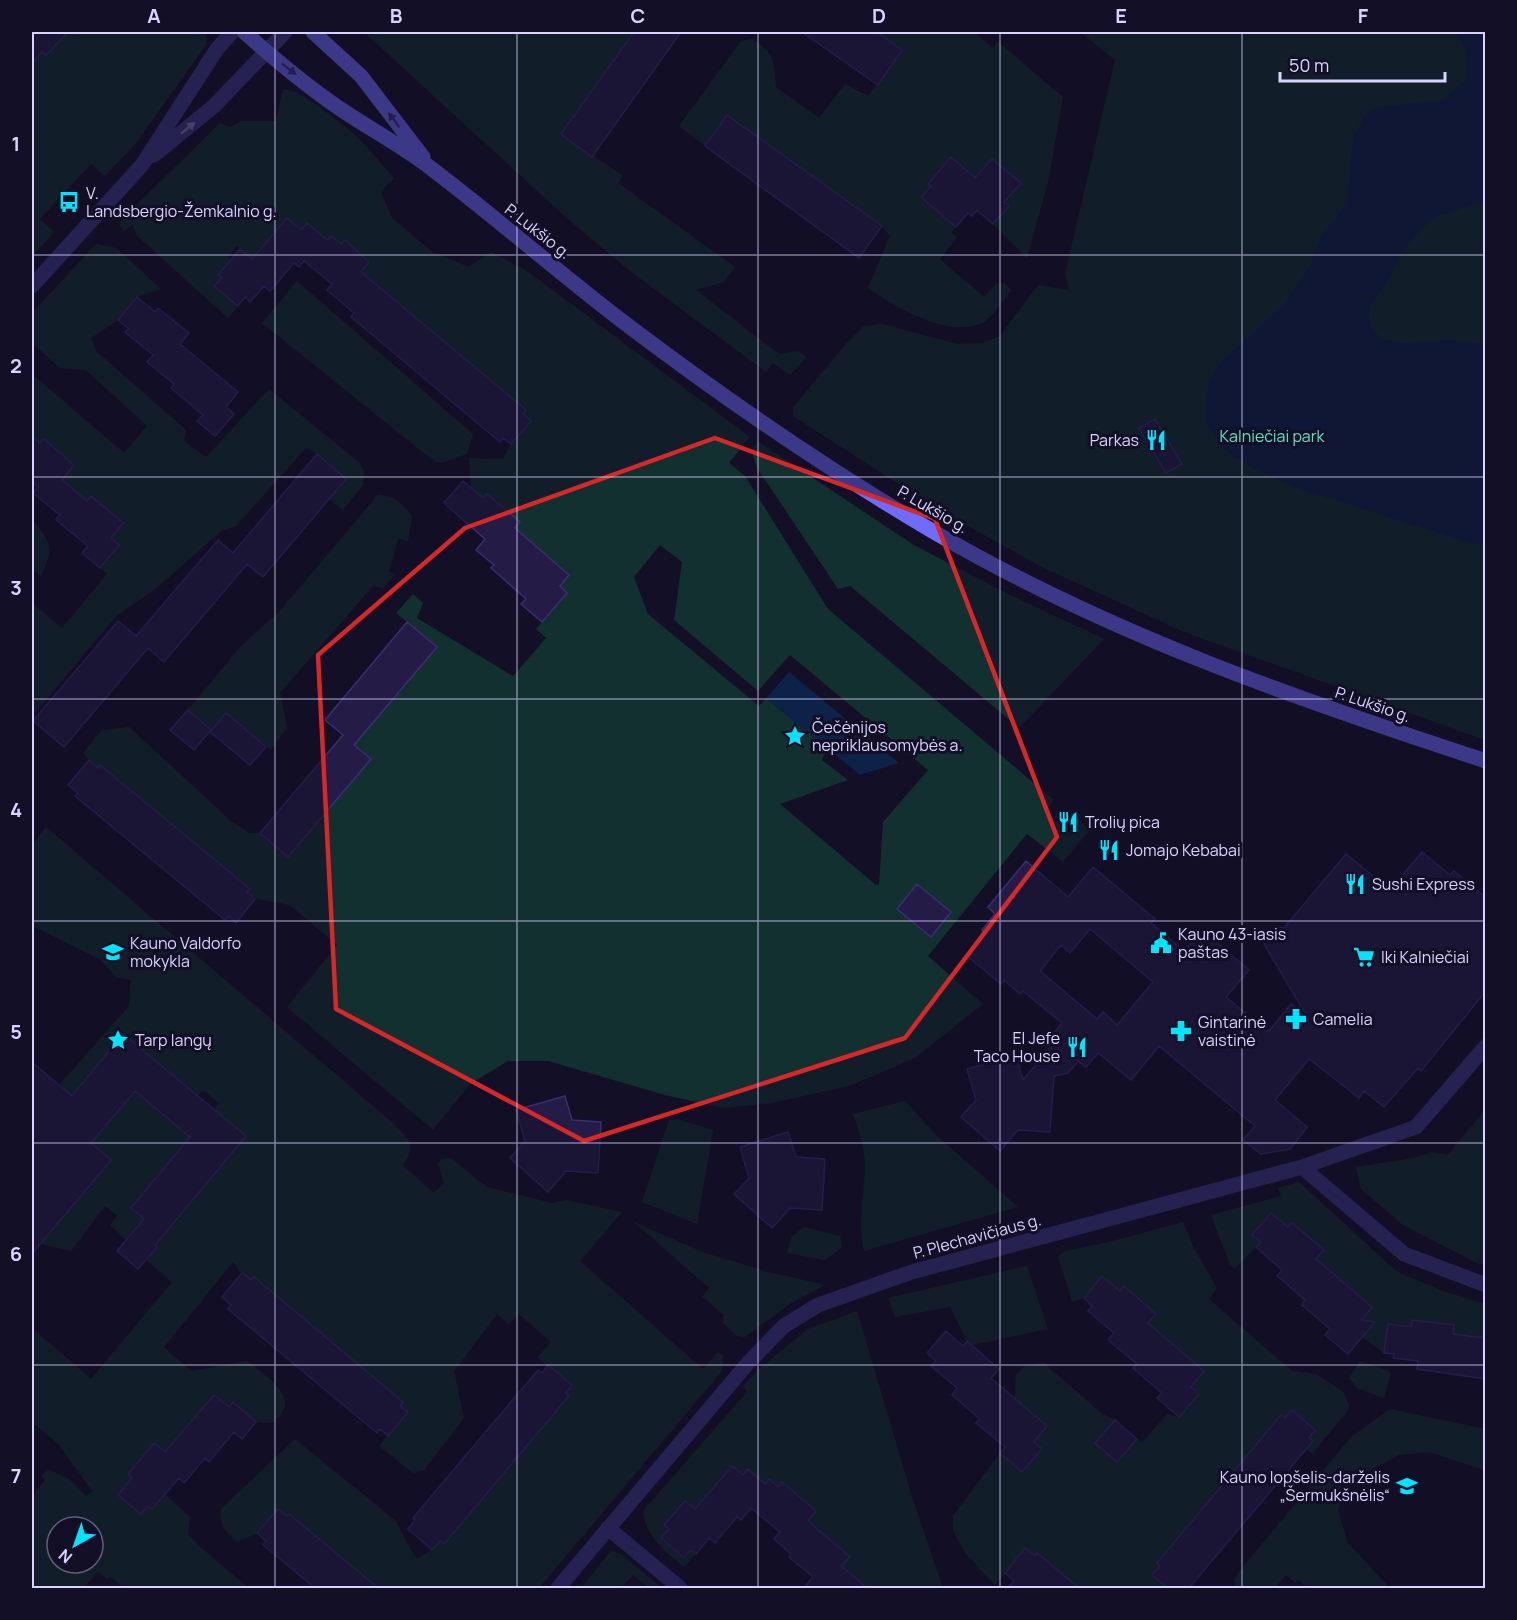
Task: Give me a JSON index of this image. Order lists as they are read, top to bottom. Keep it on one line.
{"streets":{"main road":["P. Lukšio g."],"street":["P. Plechavičiaus g."]},"parks":["Kalniečiai park"],"places":{"bus stop":["V. Landsbergio-Žemkalnio g."],"restaurant":["Parkas","Trolių pica","Jomajo Kebabai","Sushi Express","El Jefe Taco House"],"place":["Čečėnijos nepriklausomybės a.","Tarp langų"],"public building":["Kauno 43-iasis paštas"],"school or university":["Kauno Valdorfo mokykla","Kauno lopšelis-darželis „Šermukšnėlis“"],"supermarket":["Iki Kalniečiai"],"pharmacy":["Camelia","Gintarinė vaistinė"]},"scale_bar":"50 m","north":"bottom left","grid":{"columns":["A","B","C","D","E","F"],"rows":["1","2","3","4","5","6","7"]}}
